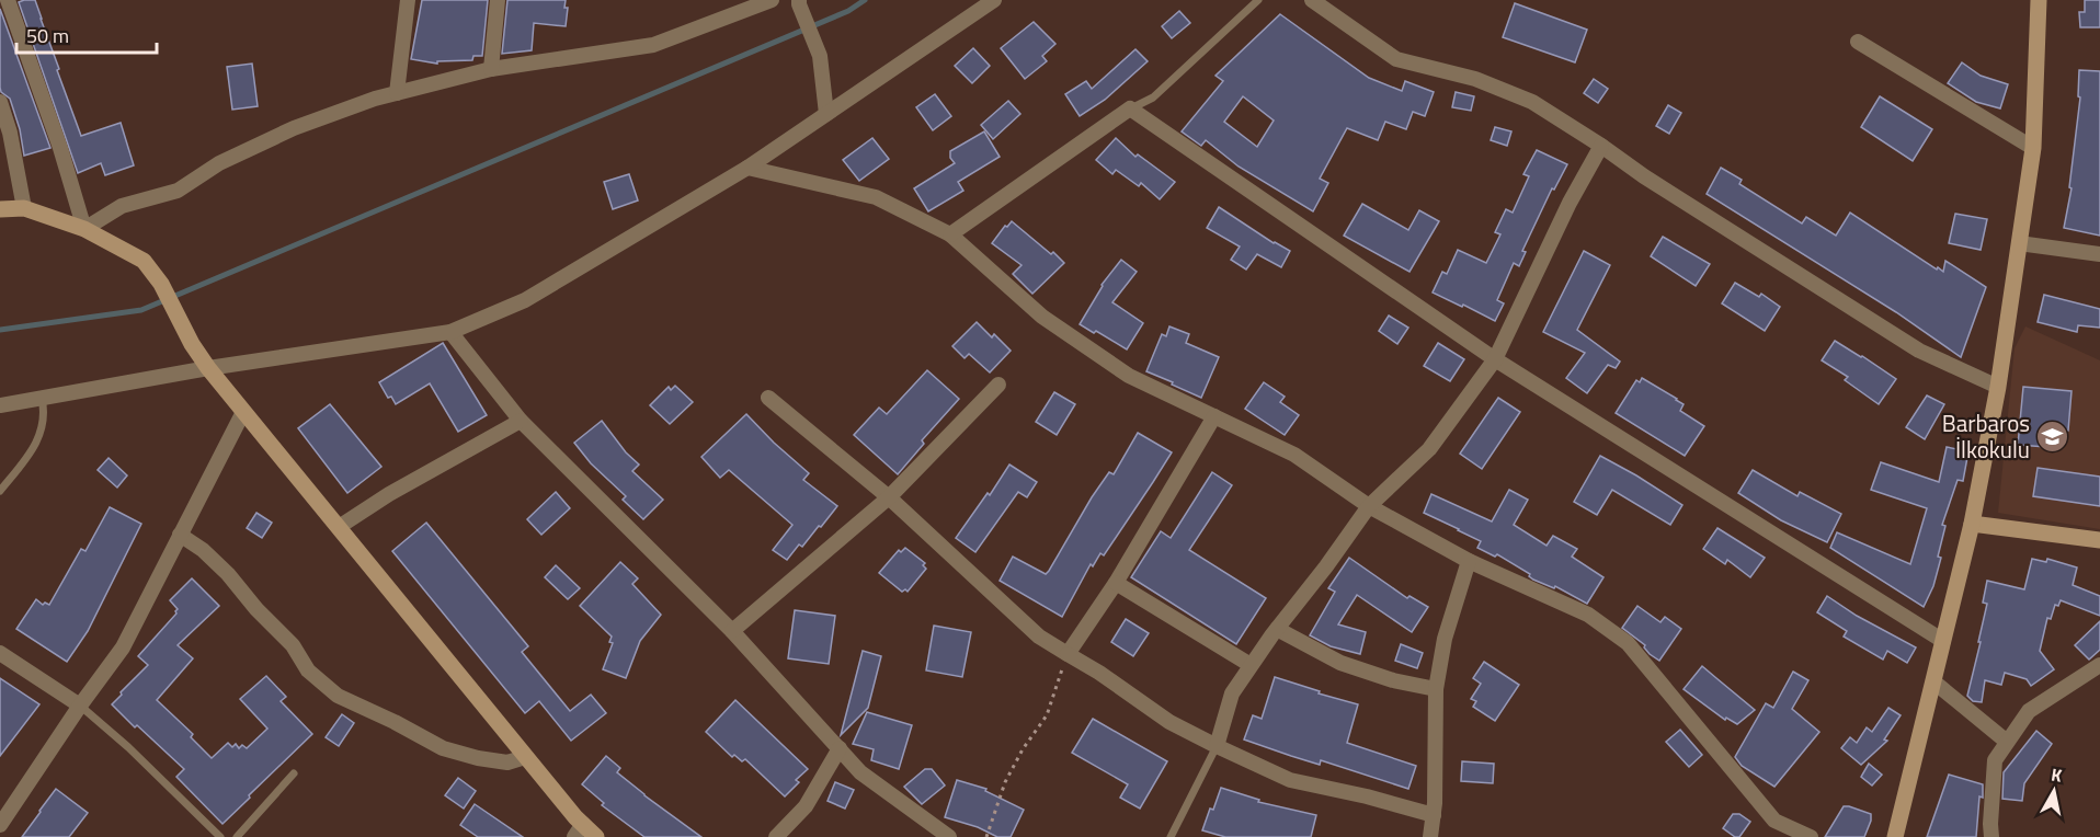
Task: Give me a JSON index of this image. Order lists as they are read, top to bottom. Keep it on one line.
{"places":{"school or university":["Barbaros İlkokulu"]},"scale_bar":"50 m","north":"top"}
